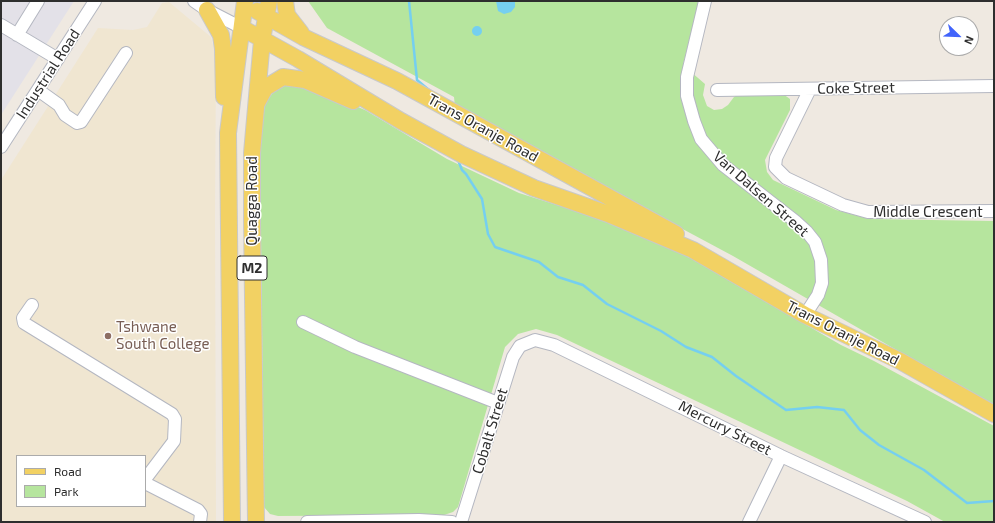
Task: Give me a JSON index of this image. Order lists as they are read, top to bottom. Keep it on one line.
{"streets":{"main road":["Trans Oranje Road","Quagga Road","M2"],"street":["Industrial Road","Coke Street","Van Dalsen Street","Middle Crescent","Mercury Street","Cobalt Street"]},"crossings":[["Coke Street","Middle Crescent"],["Trans Oranje Road","Van Dalsen Street"],["Trans Oranje Road","Quagga Road"],["Mercury Street","Cobalt Street"]],"places":["Tshwane South College"],"legend":["Road","Park"],"north":"bottom right"}
